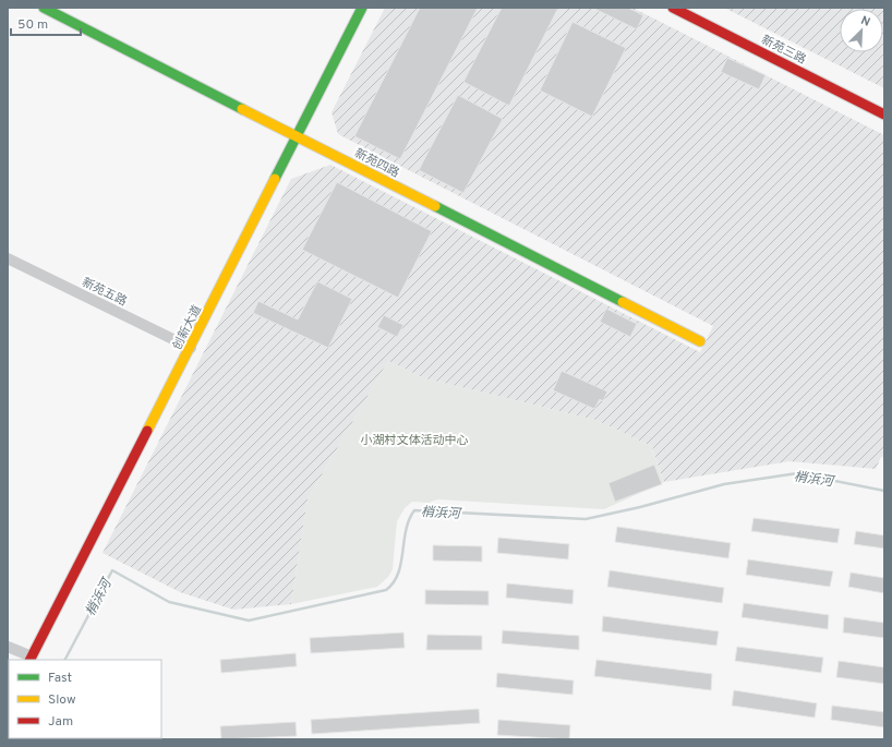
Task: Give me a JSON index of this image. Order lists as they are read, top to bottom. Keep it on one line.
{"streets":{"street":["新苑三路","新苑四路","新苑五路","创新大道"]},"crossings":[["新苑四路","创新大道"],["新苑五路","创新大道"]],"water":["梢浜河"],"parks":["小湖村文体活动中心"],"legend":["Fast","Slow","Jam"],"scale_bar":"50 m","north":"top right"}
